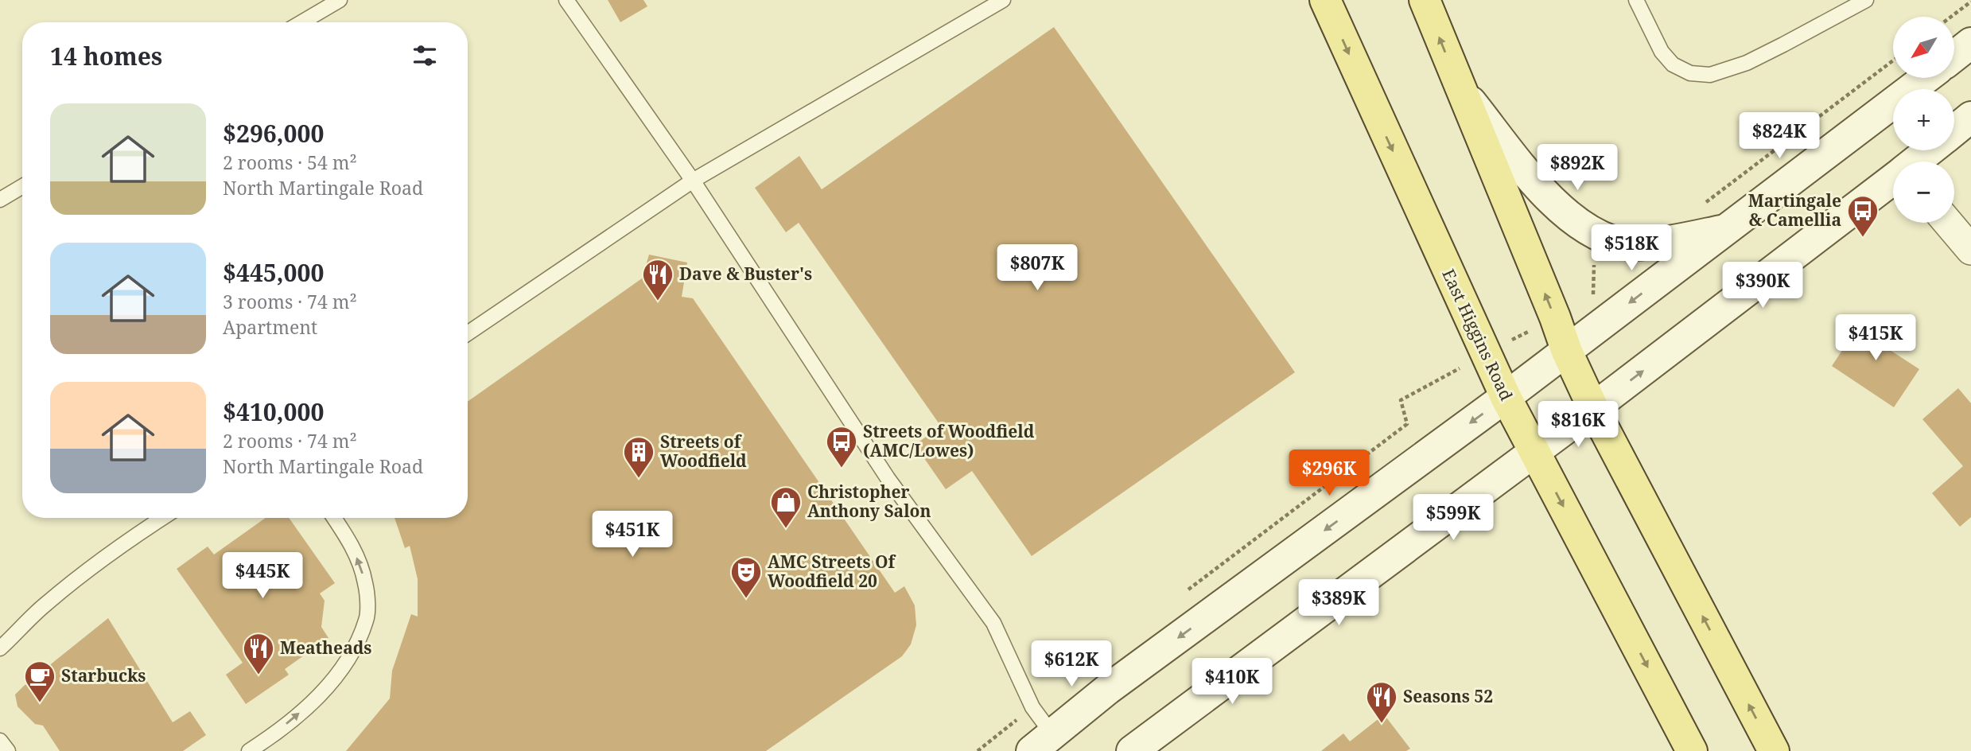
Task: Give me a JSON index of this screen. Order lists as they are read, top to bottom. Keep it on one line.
{"streets":{"main road":["East Higgins Road"]},"places":{"bus stop":["Martingale & Camellia","Streets of Woodfield (AMC/Lowes)"],"restaurant":["Dave & Buster's","Meatheads","Seasons 52"],"building":["Streets of Woodfield"],"shop":["Christopher Anthony Salon"],"theatre":["AMC Streets Of Woodfield 20"],"cafe":["Starbucks"]},"north":"bottom left","page":{"map_buttons":["+","−"],"heading":"14 homes","list":[{"name":"$296,000","note":"2 rooms · 54 m² · North Martingale Road"},{"name":"$445,000","note":"3 rooms · 74 m² · Apartment"},{"name":"$410,000","note":"2 rooms · 74 m² · North Martingale Road"}],"price":["$824K","$892K","$518K","$807K","$390K","$415K","$816K","$296K","$599K","$451K","$445K","$389K","$612K","$410K"]}}
